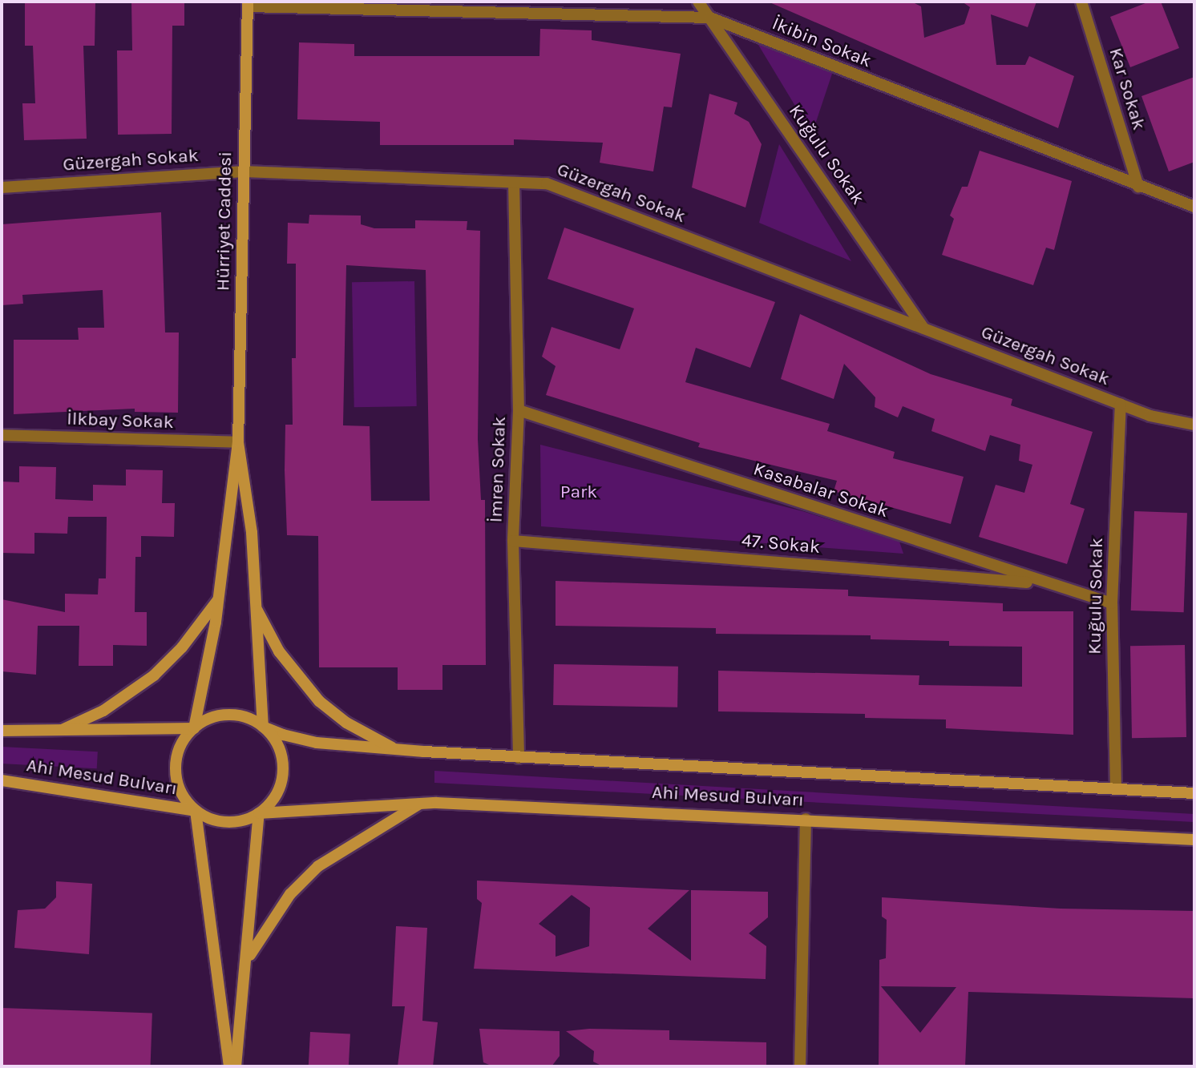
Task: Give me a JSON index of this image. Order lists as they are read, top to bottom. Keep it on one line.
{"streets":{"main road":["Hürriyet Caddesi","Ahi Mesud Bulvarı"],"street":["İkibin Sokak","Kar Sokak","Kuğulu Sokak","Güzergah Sokak","İlkbay Sokak","İmren Sokak","Kasabalar Sokak","47. Sokak"]},"crossings":[["İkibin Sokak","Kar Sokak"],["İkibin Sokak","Kuğulu Sokak"],["İkibin Sokak","Hürriyet Caddesi"],["Kuğulu Sokak","Güzergah Sokak"],["Kuğulu Sokak","Kasabalar Sokak"],["Kuğulu Sokak","Ahi Mesud Bulvarı"],["Güzergah Sokak","Hürriyet Caddesi"],["Güzergah Sokak","İmren Sokak"],["Hürriyet Caddesi","İlkbay Sokak"],["İmren Sokak","Kasabalar Sokak"],["İmren Sokak","47. Sokak"],["İmren Sokak","Ahi Mesud Bulvarı"],["Kasabalar Sokak","47. Sokak"]],"parks":["Park"]}
